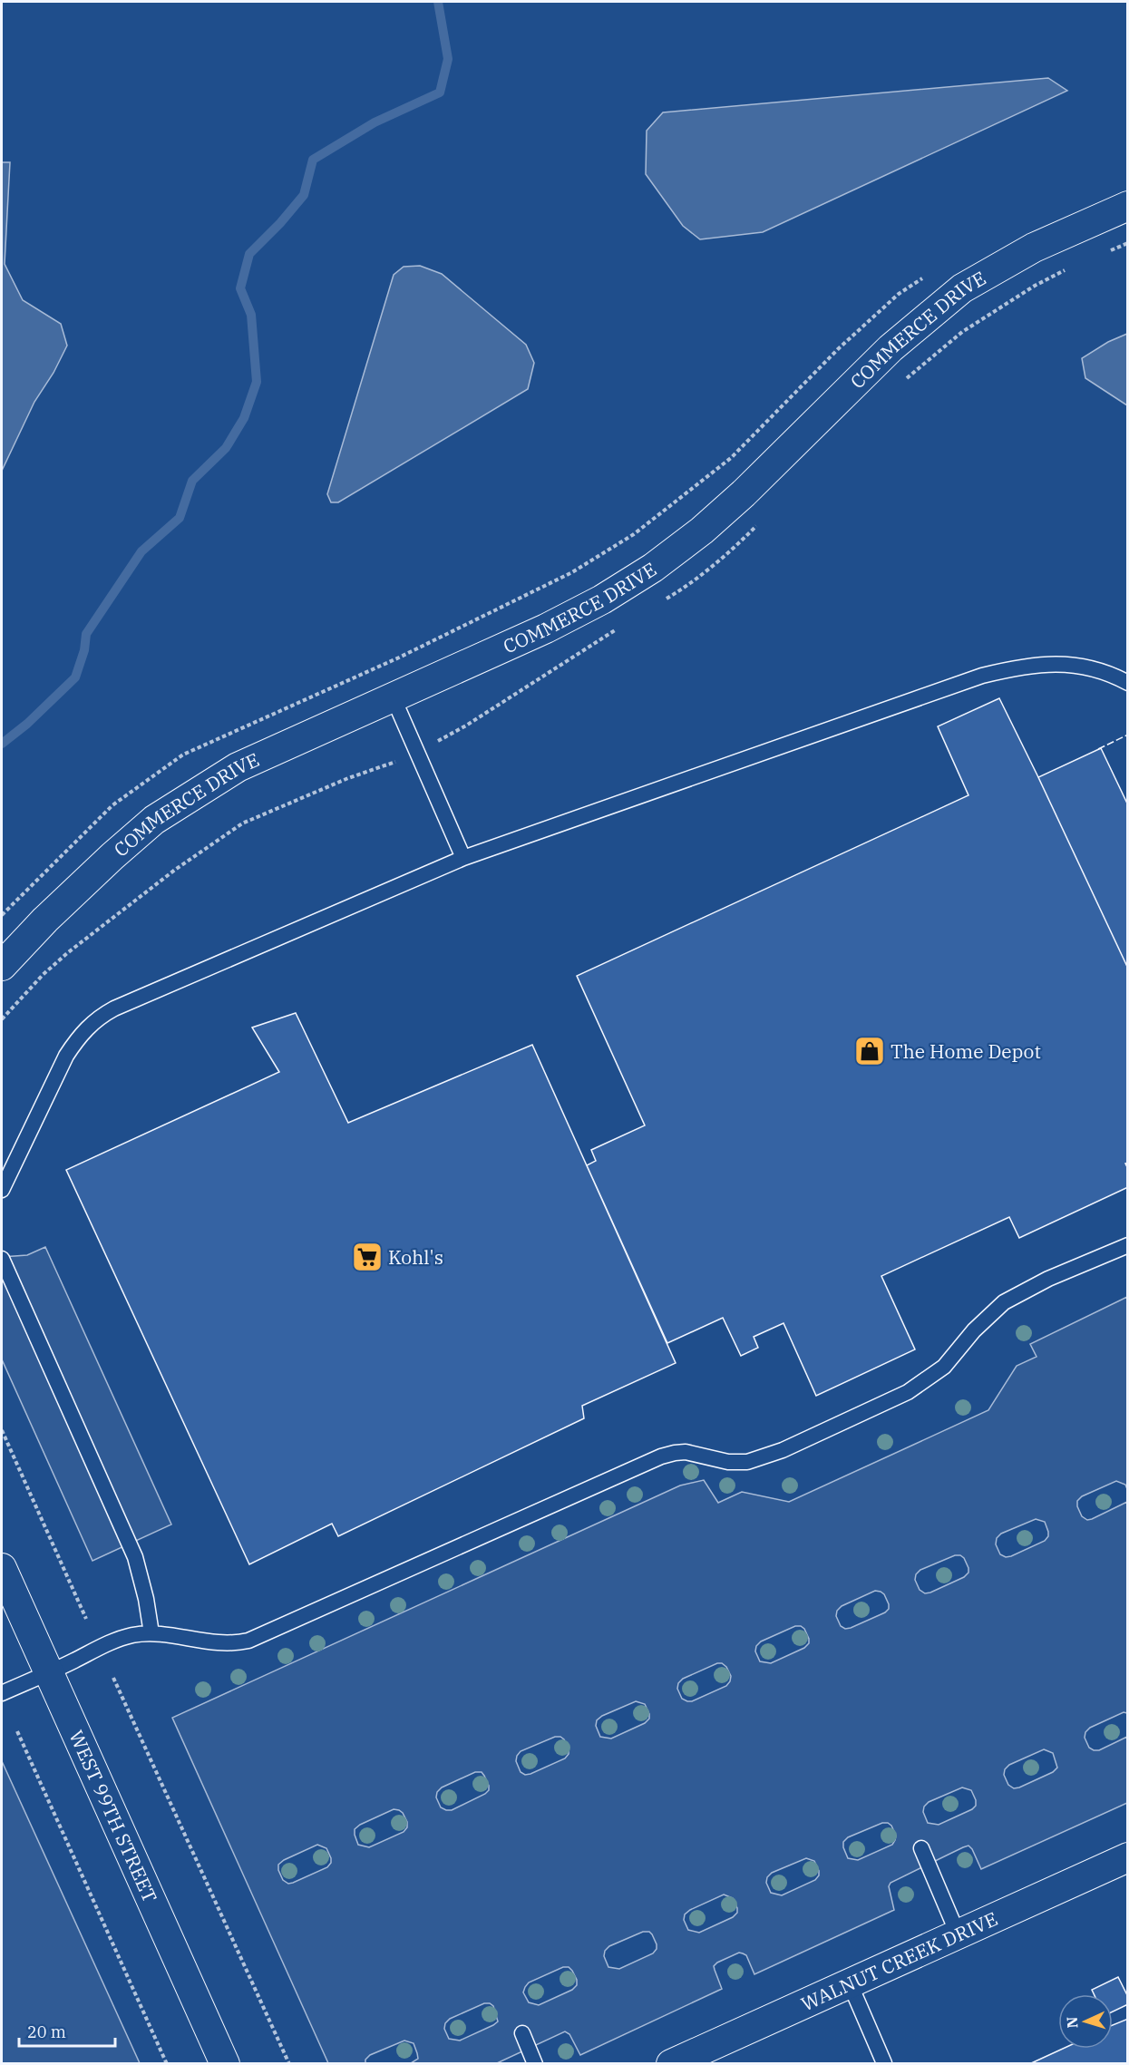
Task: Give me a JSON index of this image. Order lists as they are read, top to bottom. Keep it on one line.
{"streets":{"street":["COMMERCE DRIVE","WEST 99TH STREET","WALNUT CREEK DRIVE"]},"places":{"shop":["The Home Depot"],"supermarket":["Kohl's"]},"scale_bar":"20 m","north":"left"}
